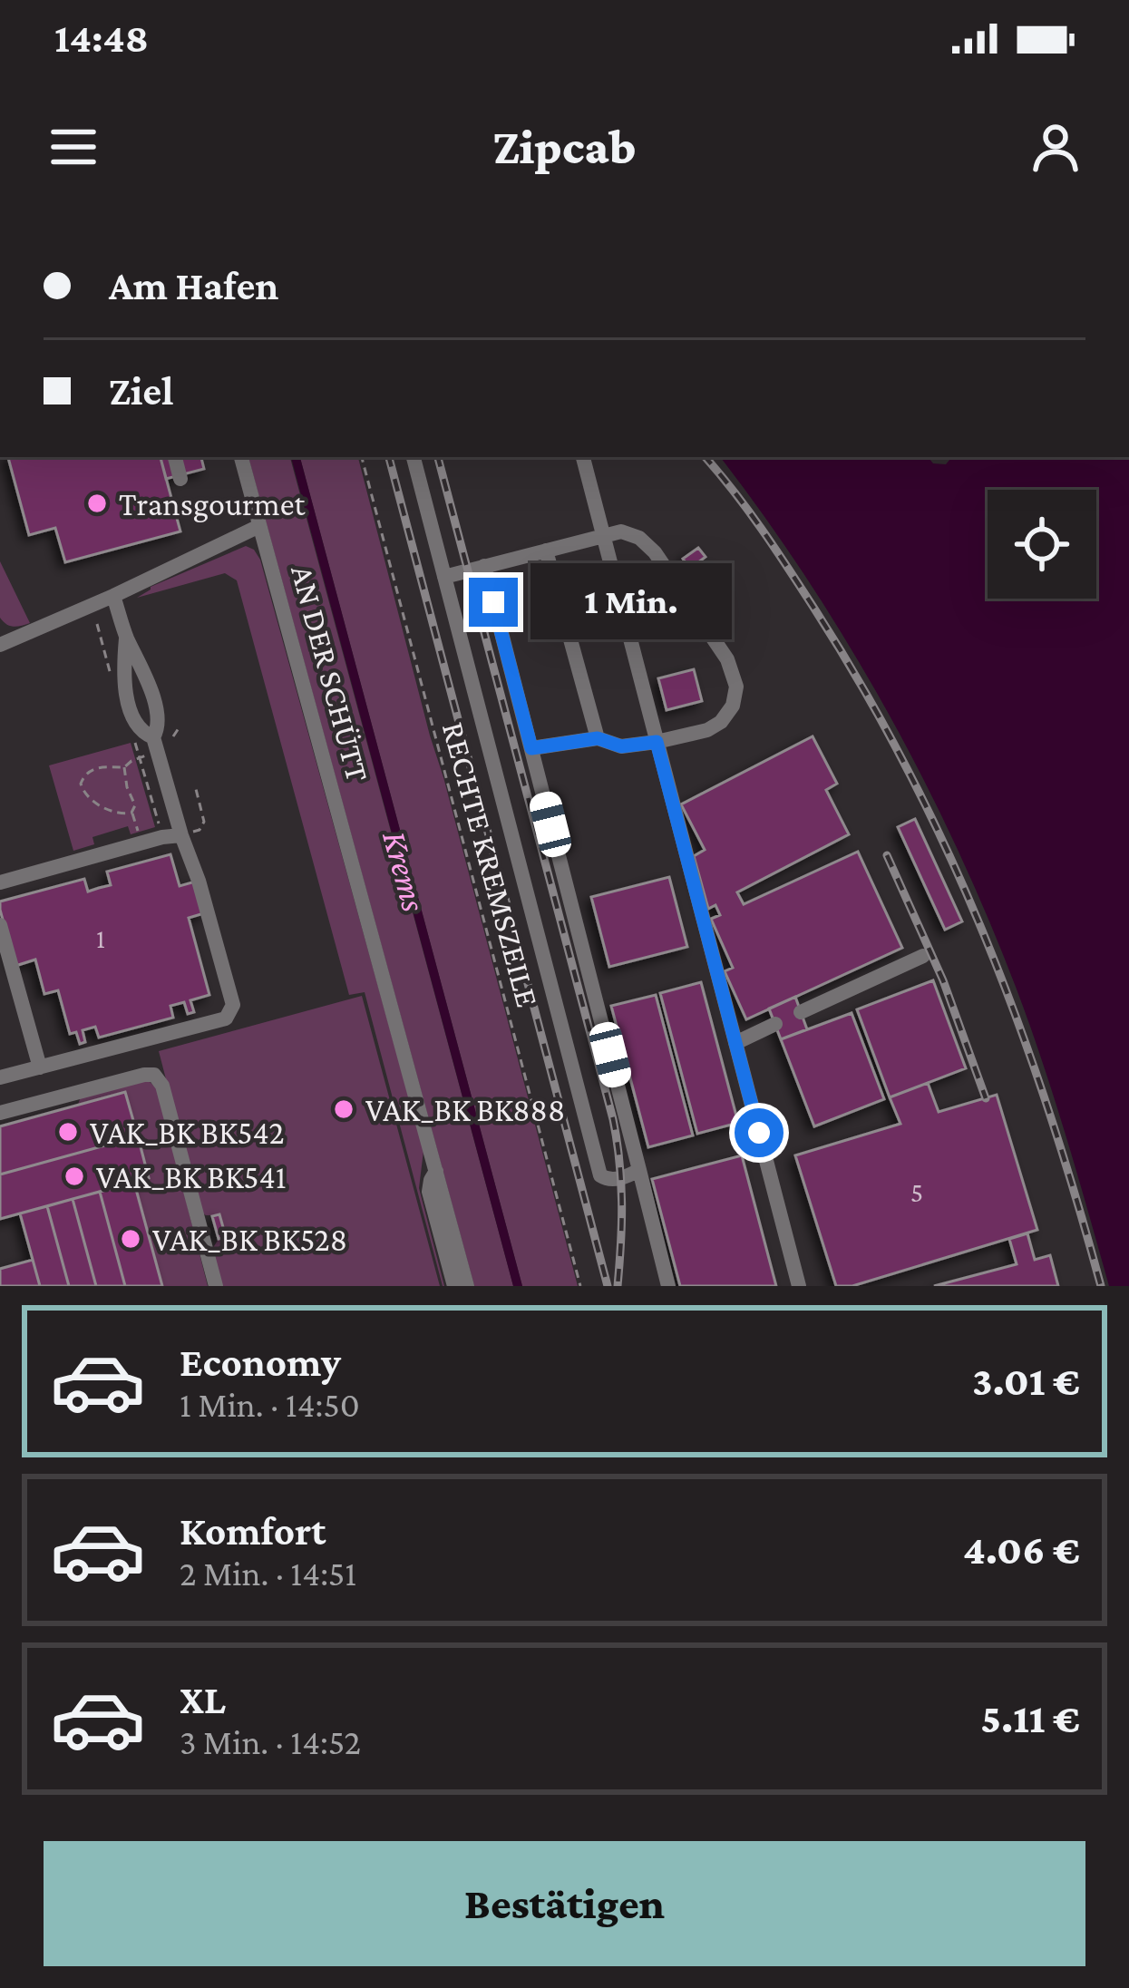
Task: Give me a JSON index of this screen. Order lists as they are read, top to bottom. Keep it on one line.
{"streets":{"street":["AN DER SCHÜTT"],"path":["RECHTE KREMSZEILE"]},"water":["Krems"],"places":["Transgourmet","VAK_BK BK888","VAK_BK BK542","VAK_BK BK541","VAK_BK BK528"],"house_numbers":["1","5"],"page":{"status":"14:48","header":"Zipcab","banner":["Am Hafen","Ziel"],"bubble":"1 Min.","list":[{"name":"Economy","note":"1 Min. · 14:50","value":"3.01 €"},{"name":"Komfort","note":"2 Min. · 14:51","value":"4.06 €"},{"name":"XL","note":"3 Min. · 14:52","value":"5.11 €"}],"buttons":"Bestätigen"}}
